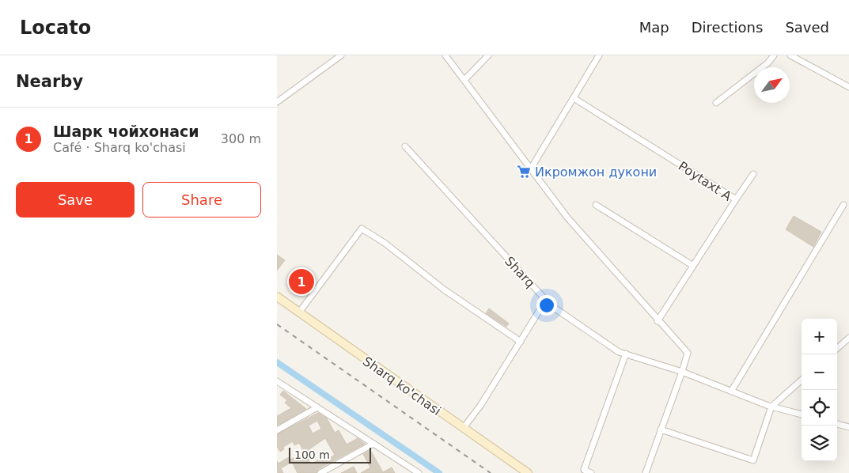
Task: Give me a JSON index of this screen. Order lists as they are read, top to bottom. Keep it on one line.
{"streets":{"main road":["Sharq ko'chasi"],"street":["Poytaxt A","Sharq"]},"places":{"supermarket":["Икромжон дукони"]},"scale_bar":"100 m","north":"top right","page":{"header":"Locato","nav":["Map","Directions","Saved"],"heading":"Nearby","list":[{"mark":"1","name":"Шарк чойхонаси","note":"Café · Sharq ko'chasi","value":"300 m"}],"buttons":["Save","Share"],"pins":"1","map_buttons":["+","−"],"scale":"100 m"}}
